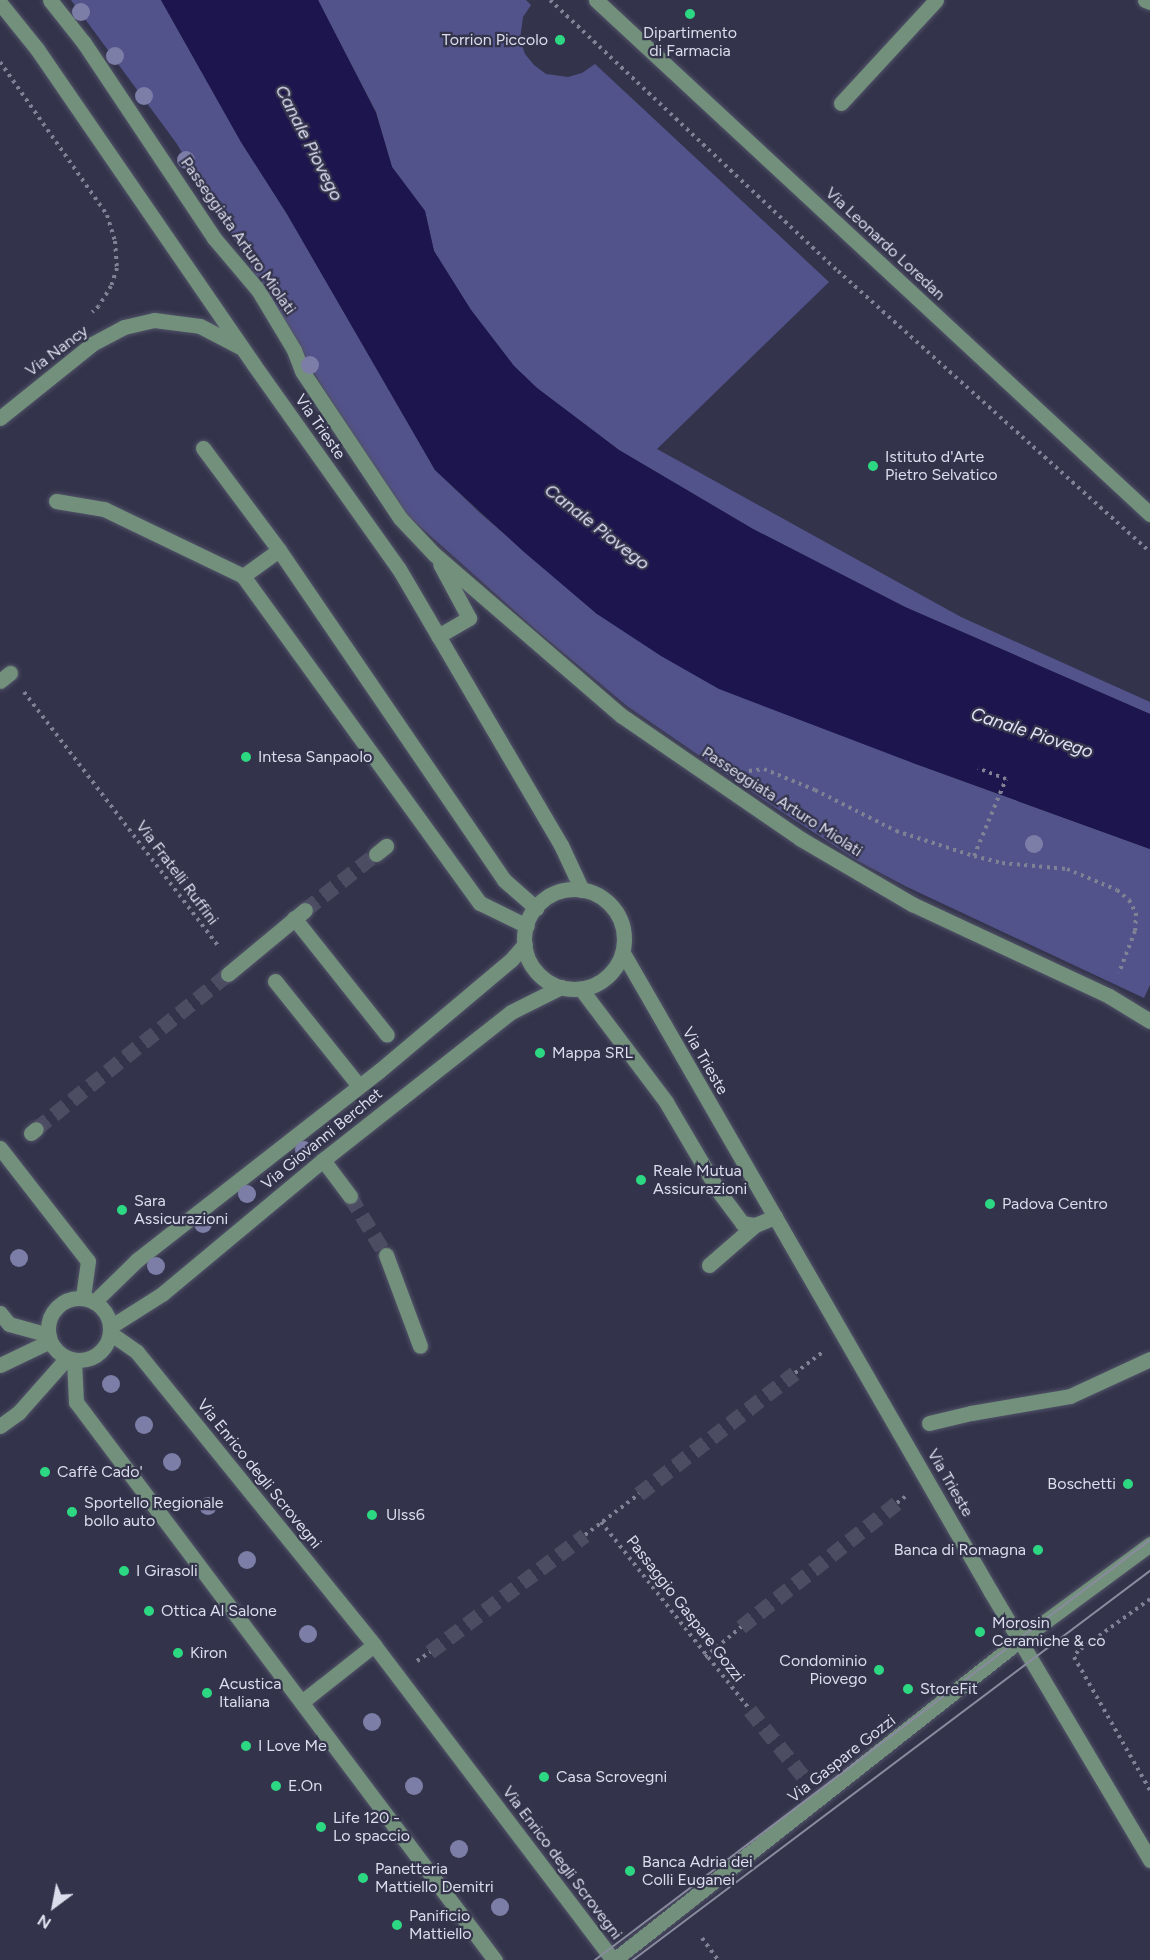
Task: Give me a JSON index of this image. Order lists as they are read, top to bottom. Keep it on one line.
{"streets":{"street":["Passeggiata Arturo Miolati","Via Leonardo Loredan","Via Nancy","Via Trieste","Via Giovanni Berchet","Via Enrico degli Scrovegni","Via Gaspare Gozzi"],"path":["Via Fratelli Ruffini","Passaggio Gaspare Gozzi"]},"crossings":[["Passeggiata Arturo Miolati","Via Trieste"],["Via Nancy","Via Trieste"],["Via Trieste","Via Giovanni Berchet"],["Via Trieste","Via Gaspare Gozzi"],["Via Giovanni Berchet","Via Enrico degli Scrovegni"],["Via Enrico degli Scrovegni","Via Gaspare Gozzi"]],"water":["Canale Piovego"],"places":["Dipartimento di Farmacia","Torrion Piccolo","Istituto d'Arte Pietro Selvatico","Intesa Sanpaolo","Mappa SRL","Reale Mutua Assicurazioni","Padova Centro","Sara Assicurazioni","Caffè Cado'","Boschetti","Sportello Regionale bollo auto","Ulss6","Banca di Romagna","I Girasoli","Ottica Al Salone","Morosin Ceramiche & co","Kìron","Condominio Piovego","StoreFit","Acustica Italiana","I Love Me","Casa Scrovegni","E.On","Life 120 - Lo spaccio","Banca Adria dei Colli Euganei","Panetteria Mattiello Demitri","Panificio Mattiello"],"north":"bottom left"}
